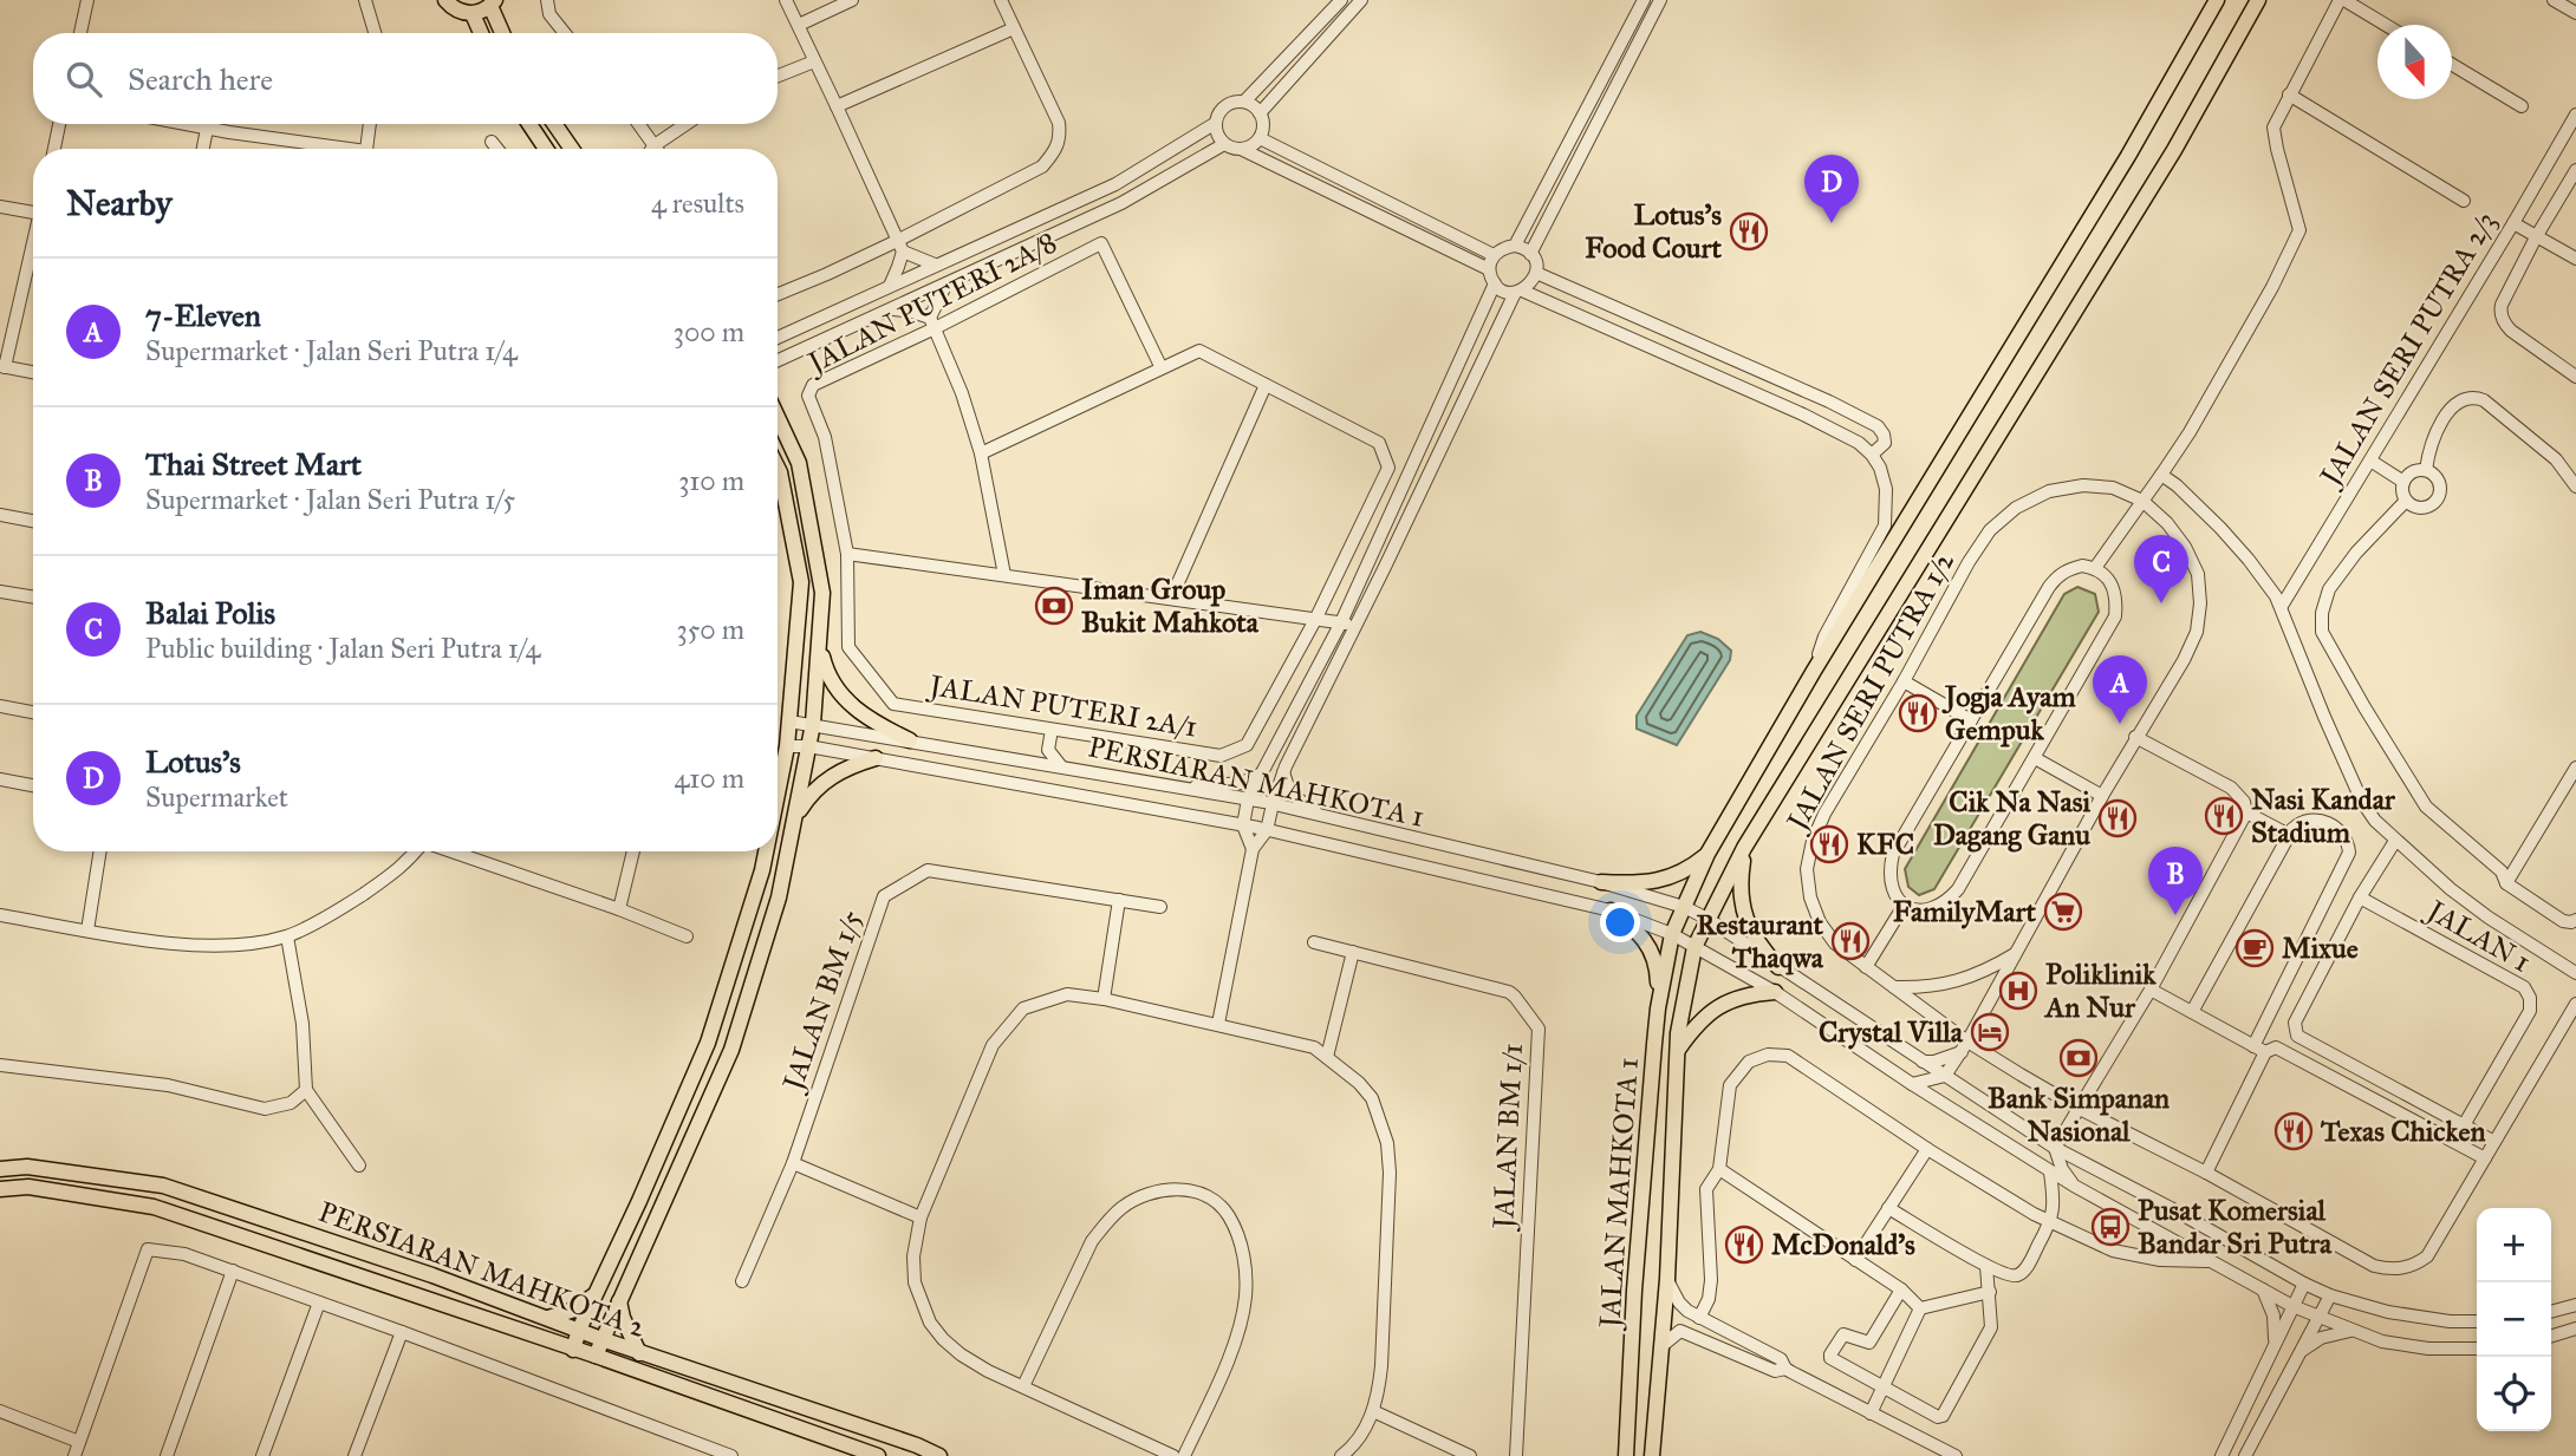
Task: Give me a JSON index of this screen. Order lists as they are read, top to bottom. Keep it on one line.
{"streets":{"main road":["JALAN MAHKOTA 1","PERSIARAN MAHKOTA 2"],"street":["JALAN PUTERI 2A/8","JALAN SERI PUTRA 2/3","JALAN SERI PUTRA 1/2","JALAN PUTERI 2A/1","PERSIARAN MAHKOTA 1","JALAN 1","JALAN BM 1/5","JALAN BM 1/1"]},"crossings":[["JALAN PUTERI 2A/8","JALAN PUTERI 2A/1"],["PERSIARAN MAHKOTA 1","JALAN MAHKOTA 1"]],"places":{"restaurant":["Lotus's Food Court","Jogja Ayam Gempuk","Nasi Kandar Stadium","Cik Na Nasi Dagang Ganu","KFC","Restaurant Thaqwa","Texas Chicken","McDonald's"],"bank":["Iman Group Bukit Mahkota","Bank Simpanan Nasional"],"supermarket":["FamilyMart"],"cafe":["Mixue"],"hospital":["Poliklinik An Nur"],"hotel":["Crystal Villa"],"bus stop":["Pusat Komersial Bandar Sri Putra"]},"north":"bottom","page":{"search":"Search here","heading":["Nearby","4 results"],"pins":["D","C","A","B"],"list":[{"mark":"A","name":"7-Eleven","note":"Supermarket · Jalan Seri Putra 1/4","value":"300 m"},{"mark":"B","name":"Thai Street Mart","note":"Supermarket · Jalan Seri Putra 1/5","value":"310 m"},{"mark":"C","name":"Balai Polis","note":"Public building · Jalan Seri Putra 1/4","value":"350 m"},{"mark":"D","name":"Lotus's","note":"Supermarket","value":"410 m"}],"map_buttons":["+","−"]}}
